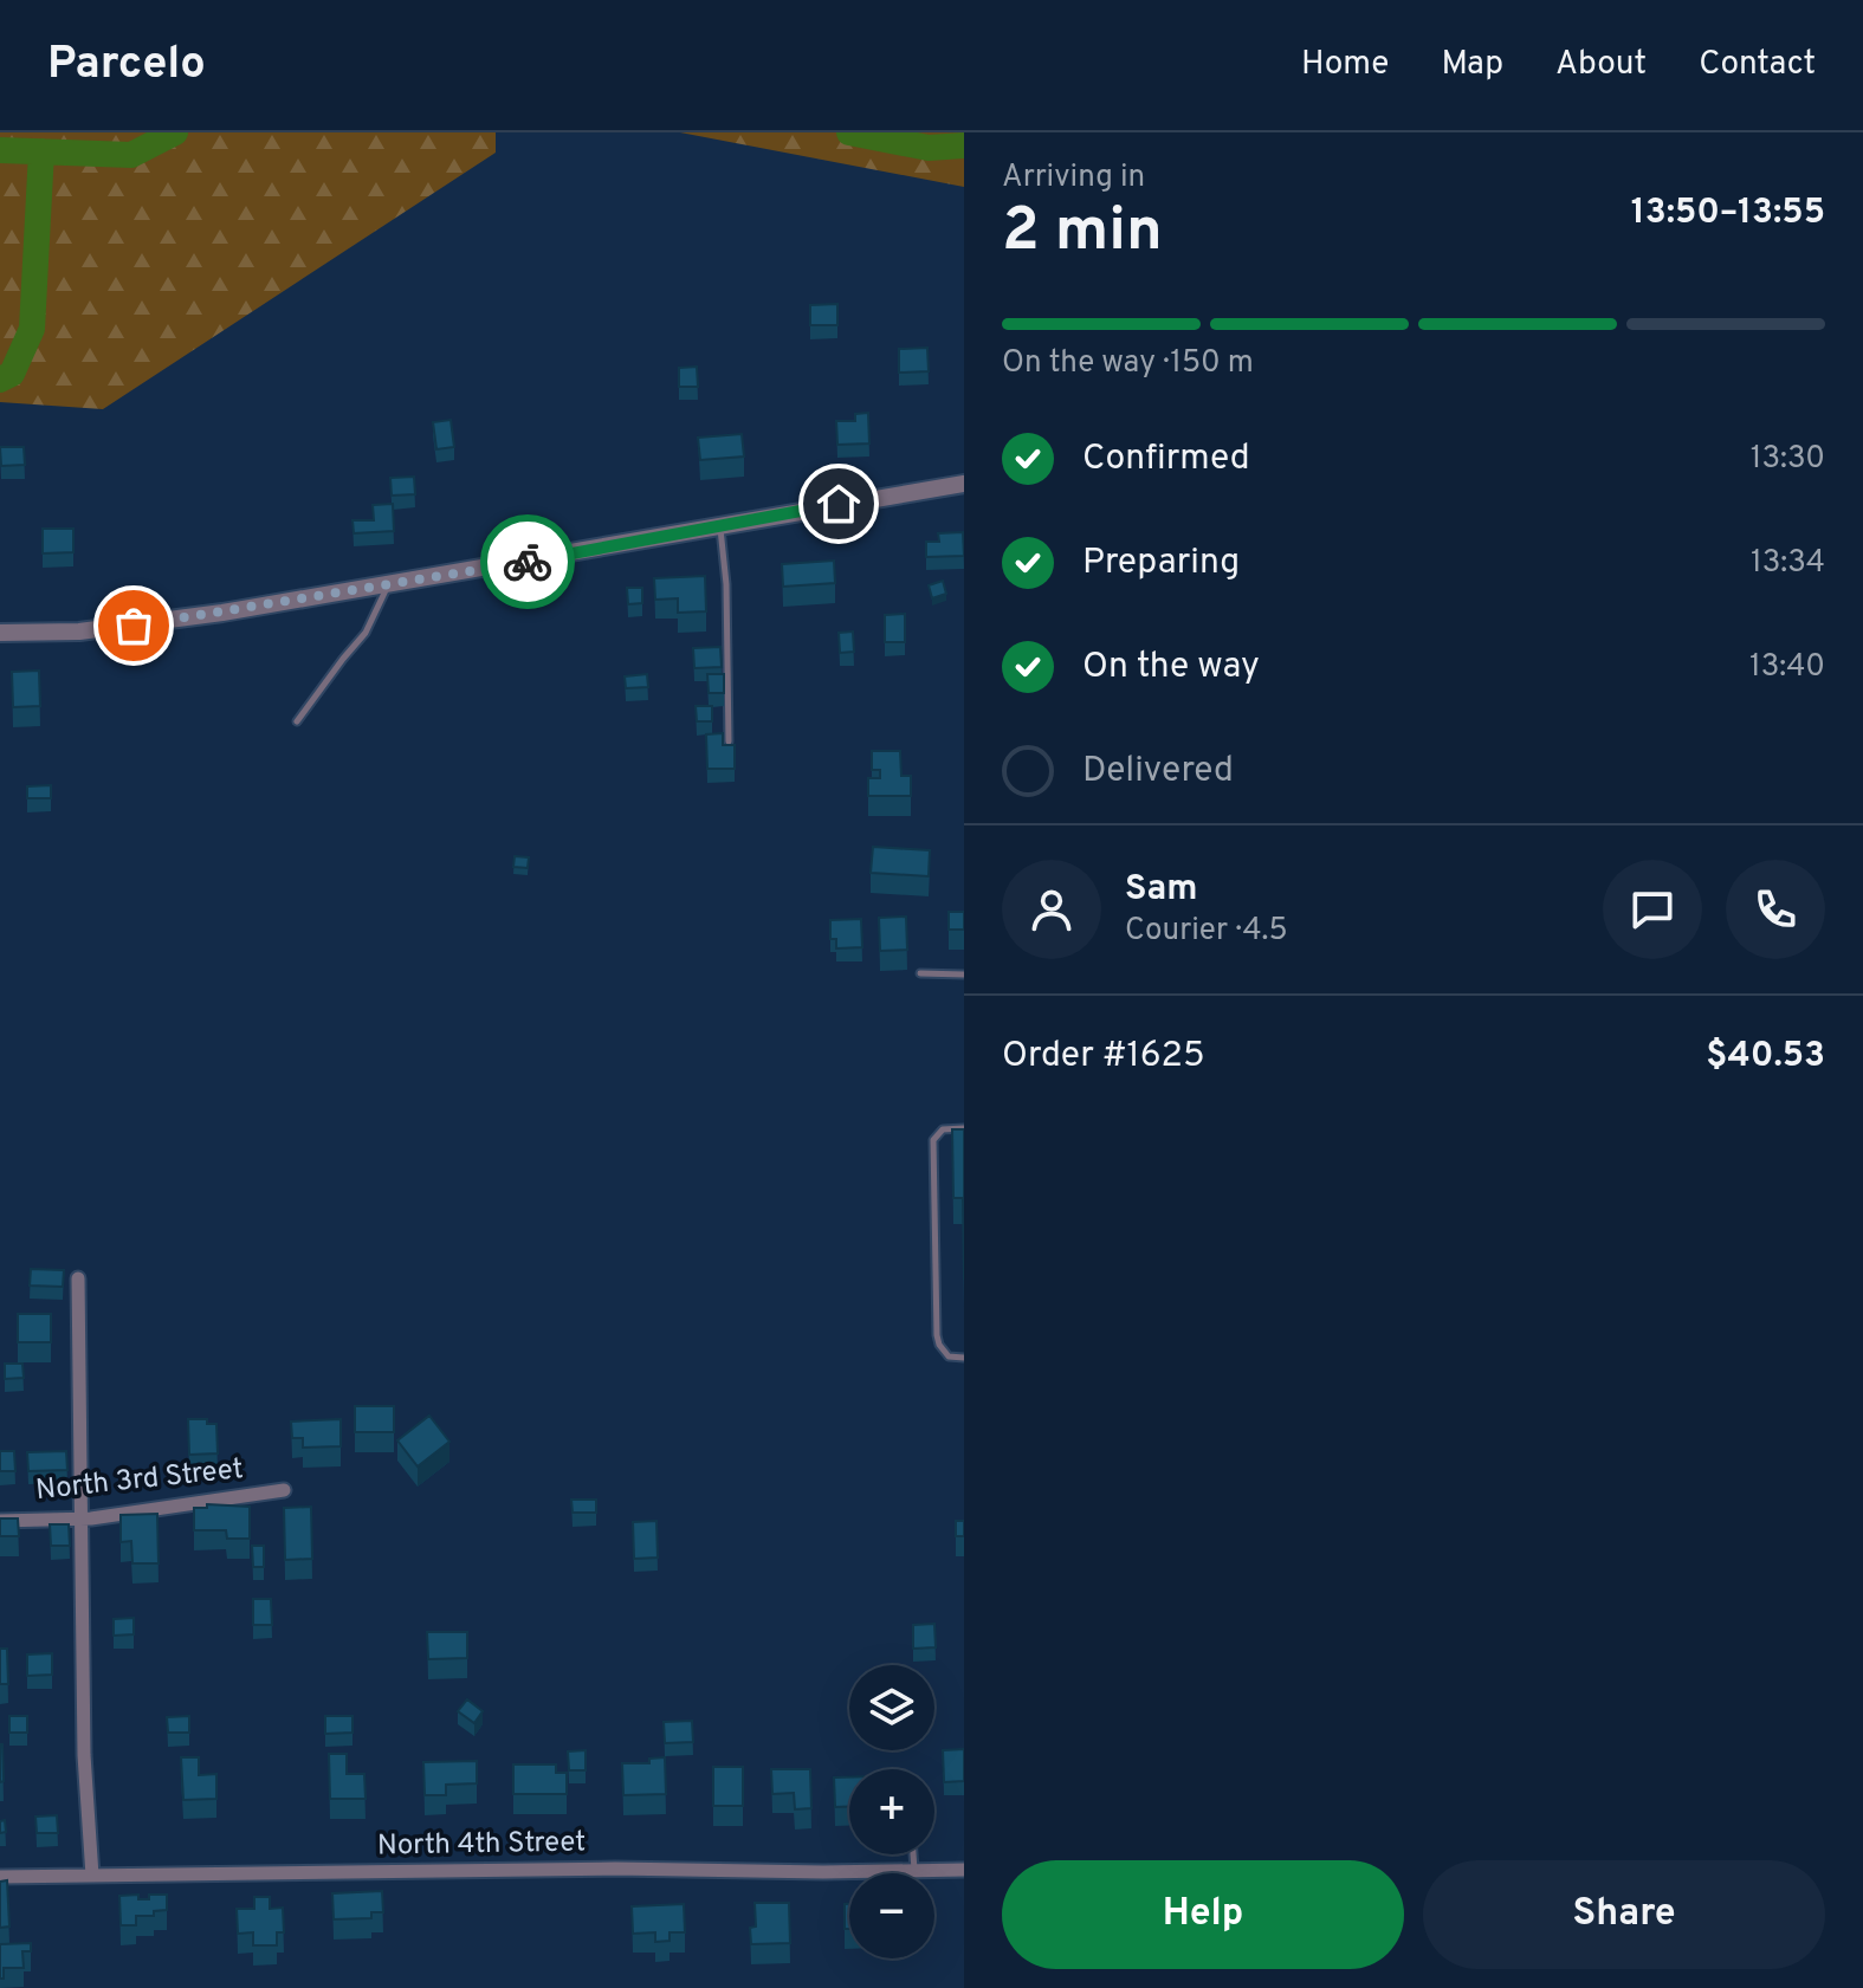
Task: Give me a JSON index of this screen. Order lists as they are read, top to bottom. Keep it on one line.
{"streets":{"street":["North 3rd Street","North 4th Street"]},"page":{"header":"Parcelo","nav":["Home","Map","About","Contact"],"heading":["2 min","Arriving in","13:50–13:55"],"panel":["Sam","Courier · 4.5","Order #1625","$40.53"],"bar":"On the way · 150 m","list":[["Confirmed","13:30"],["Preparing","13:34"],["On the way","13:40"],"Delivered"],"map_buttons":["+","−"],"buttons":["Help","Share"]}}
